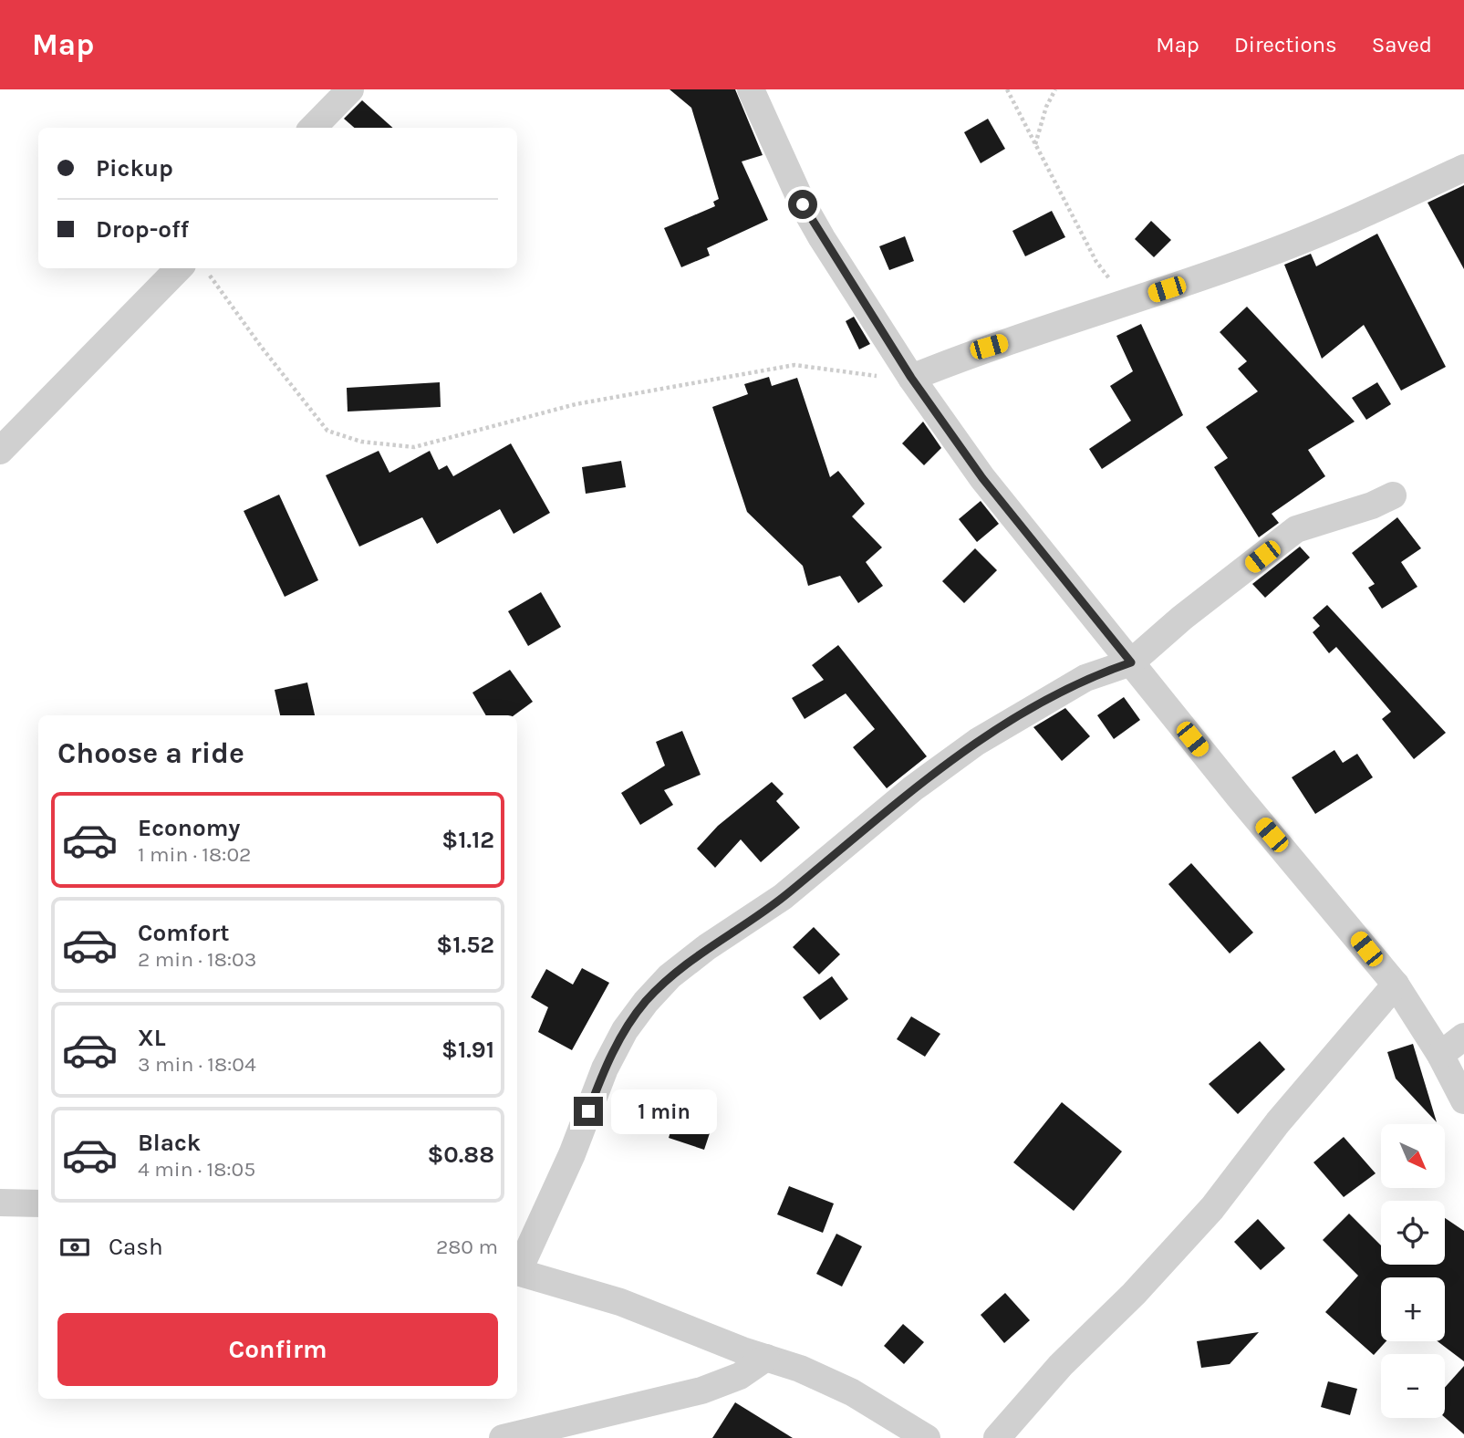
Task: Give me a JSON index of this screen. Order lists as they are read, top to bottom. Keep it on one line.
{"north":"bottom right","page":{"header":"Map","nav":["Map","Directions","Saved"],"banner":["Pickup","Drop-off"],"heading":"Choose a ride","list":[{"name":"Economy","note":"1 min · 18:02","value":"$1.12"},{"name":"Comfort","note":"2 min · 18:03","value":"$1.52"},{"name":"XL","note":"3 min · 18:04","value":"$1.91"},{"name":"Black","note":"4 min · 18:05","value":"$0.88"}],"bubble":"1 min","map_buttons":["+","−"],"pay":["Cash","280 m"],"buttons":"Confirm"}}
